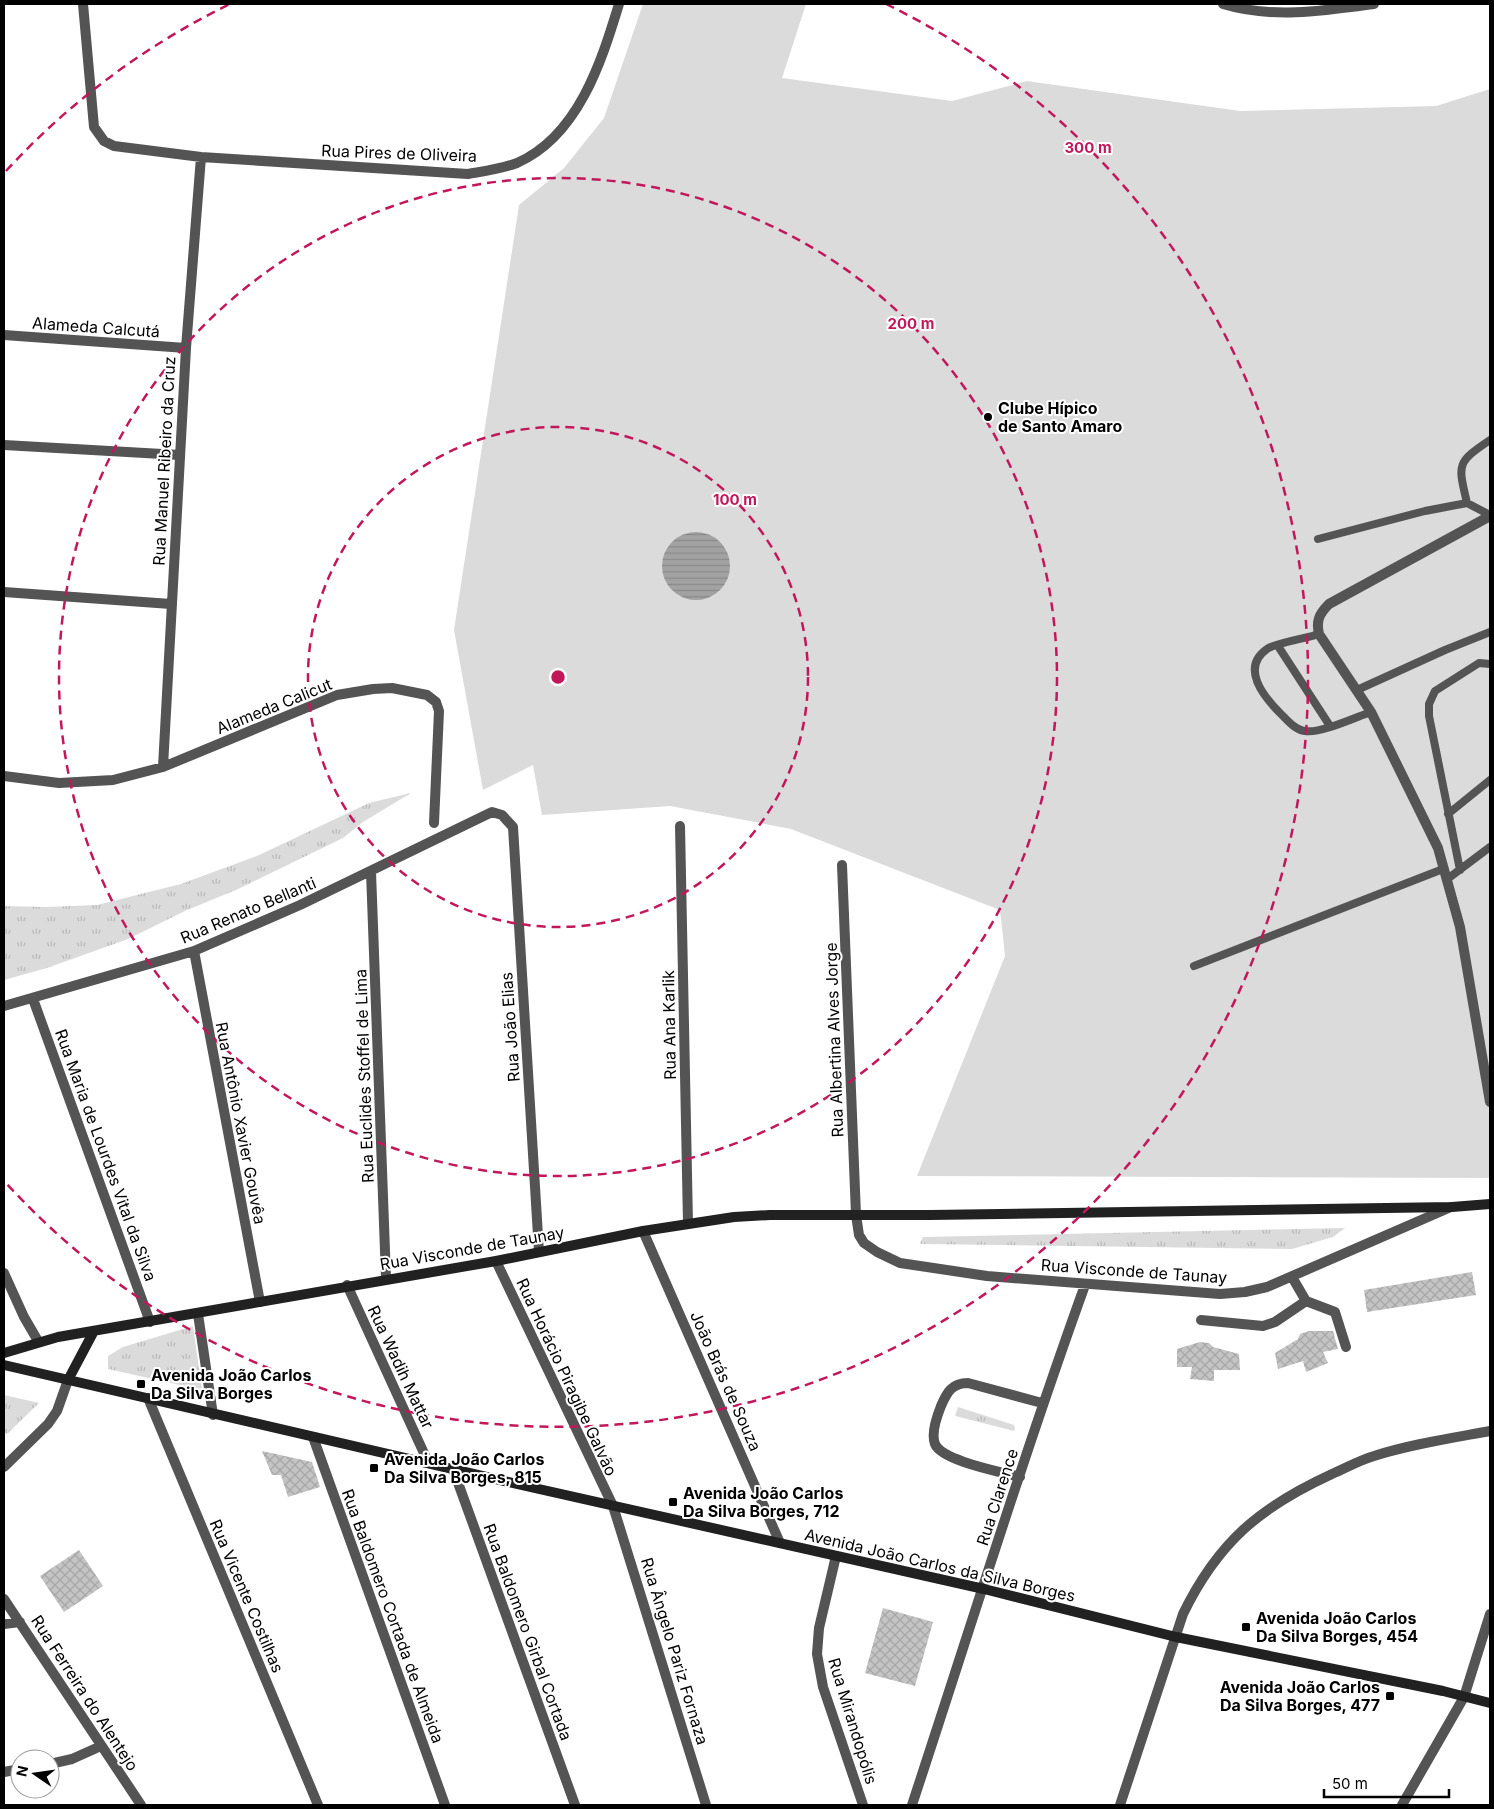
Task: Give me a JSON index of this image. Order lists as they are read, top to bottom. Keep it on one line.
{"streets":{"street":["Rua Pires de Oliveira","Alameda Calcutá","Rua Manuel Ribeiro da Cruz","Alameda Calicut","Rua Renato Bellanti","Rua Ana Karlik","Rua João Elias","Rua Albertina Alves Jorge","Rua Euclides Stoffel de Lima","Rua Antônio Xavier Gouvêa","Rua Maria de Lourdes Vital da Silva","Rua Visconde de Taunay","Rua Wadih Mattar","Rua Horácio Piragibe Galvão","João Brás de Souza","Rua Clarence","Avenida João Carlos da Silva Borges","Rua Vicente Costilhas","Rua Baldomero Cortada de Almeida","Rua Baldomero Girbal Cortada","Rua Ângelo Pariz Fornaza","Rua Ferreira do Alentejo","Rua Mirandopólis"]},"crossings":[["Rua Pires de Oliveira","Rua Manuel Ribeiro da Cruz"],["Alameda Calcutá","Rua Manuel Ribeiro da Cruz"],["Rua Manuel Ribeiro da Cruz","Alameda Calicut"],["Rua Renato Bellanti","Rua João Elias"],["Rua Renato Bellanti","Rua Euclides Stoffel de Lima"],["Rua Renato Bellanti","Rua Antônio Xavier Gouvêa"],["Rua Renato Bellanti","Rua Maria de Lourdes Vital da Silva"],["Rua Ana Karlik","Rua Visconde de Taunay"],["Rua João Elias","Rua Visconde de Taunay"],["Rua Albertina Alves Jorge","Rua Visconde de Taunay"],["Rua Euclides Stoffel de Lima","Rua Visconde de Taunay"],["Rua Antônio Xavier Gouvêa","Rua Visconde de Taunay"],["Rua Maria de Lourdes Vital da Silva","Rua Visconde de Taunay"],["Rua Visconde de Taunay","Rua Wadih Mattar"],["Rua Visconde de Taunay","Rua Horácio Piragibe Galvão"],["Rua Visconde de Taunay","João Brás de Souza"],["Rua Visconde de Taunay","Rua Clarence"],["Rua Wadih Mattar","Avenida João Carlos da Silva Borges"],["Rua Horácio Piragibe Galvão","Avenida João Carlos da Silva Borges"],["Rua Horácio Piragibe Galvão","Rua Ângelo Pariz Fornaza"],["João Brás de Souza","Avenida João Carlos da Silva Borges"],["Rua Clarence","Avenida João Carlos da Silva Borges"],["Avenida João Carlos da Silva Borges","Rua Vicente Costilhas"],["Avenida João Carlos da Silva Borges","Rua Baldomero Cortada de Almeida"],["Avenida João Carlos da Silva Borges","Rua Baldomero Girbal Cortada"],["Avenida João Carlos da Silva Borges","Rua Ângelo Pariz Fornaza"],["Avenida João Carlos da Silva Borges","Rua Mirandopólis"]],"places":{"other":["Clube Hípico de Santo Amaro"],"transit":["Avenida João Carlos Da Silva Borges","Avenida João Carlos Da Silva Borges, 815","Avenida João Carlos Da Silva Borges, 712","Avenida João Carlos Da Silva Borges, 454","Avenida João Carlos Da Silva Borges, 477"]},"scale_bar":"50 m","north":"left","rings":["300 m","200 m","100 m"]}
